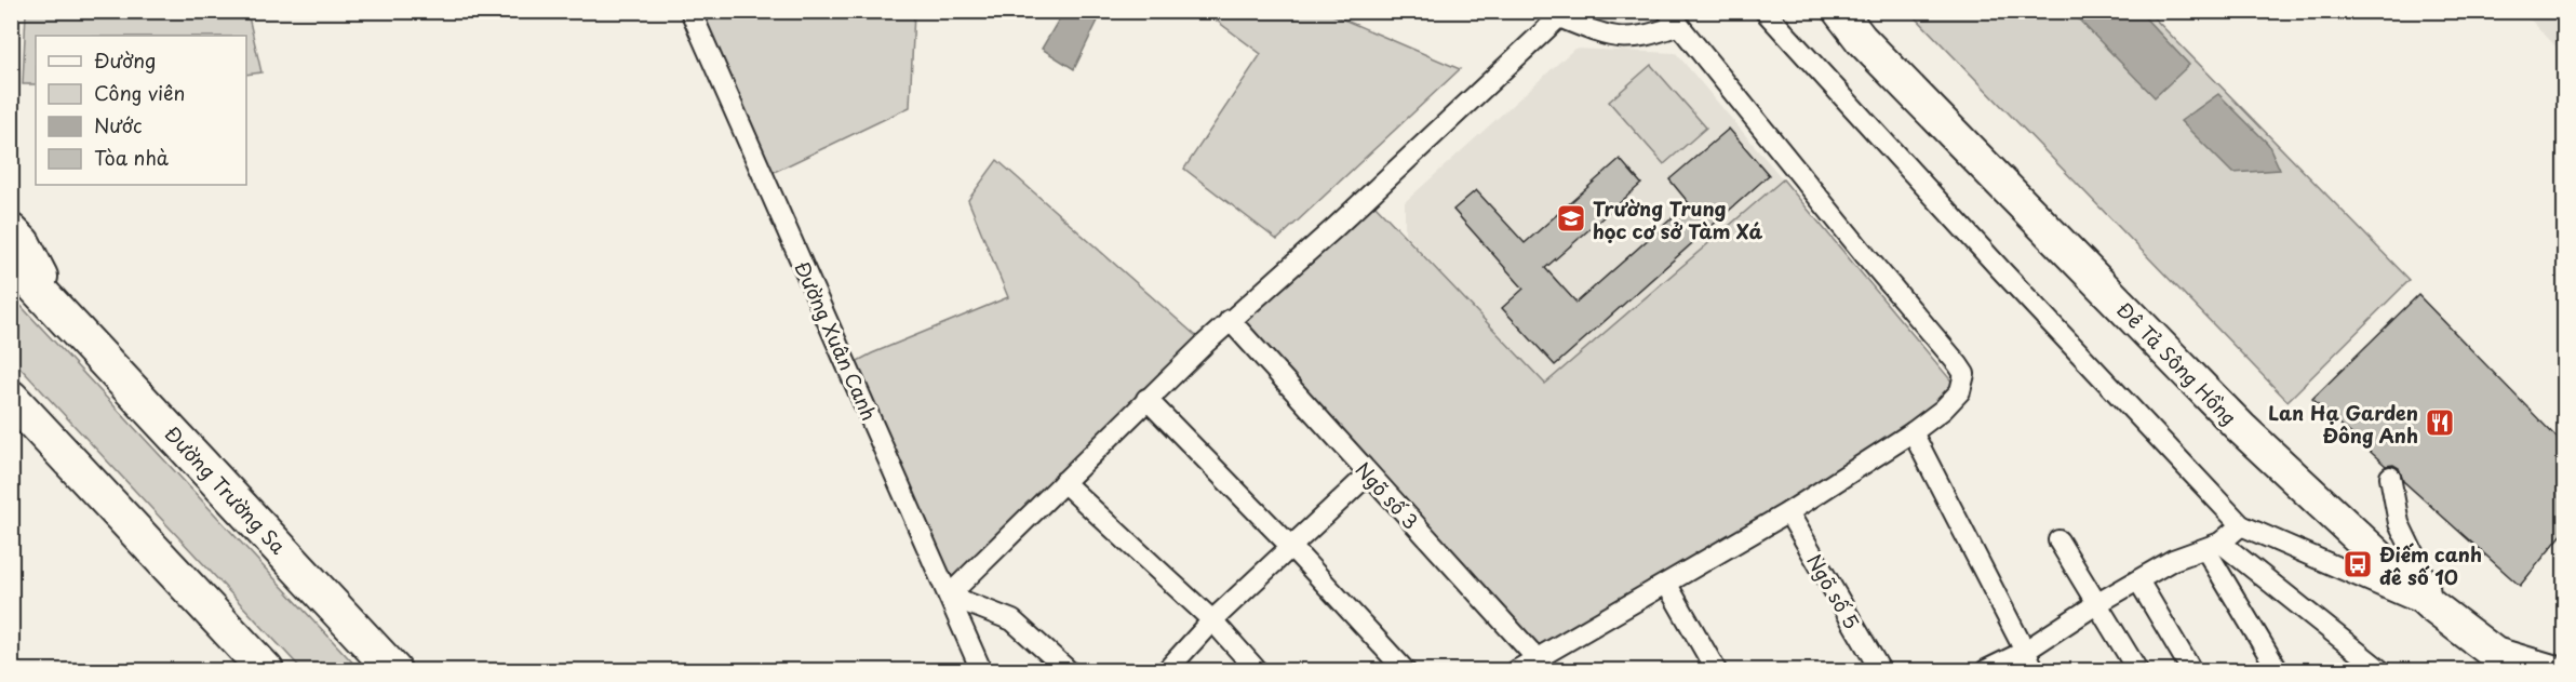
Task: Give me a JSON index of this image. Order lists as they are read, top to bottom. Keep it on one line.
{"streets":{"highway":["Đường Trường Sa"],"main road":["Đê Tả Sông Hồng"],"street":["Đường Xuân Canh","Ngõ số 3","Ngõ số 5"]},"places":{"school or university":["Trường Trung học cơ sở Tàm Xá"],"restaurant":["Lan Hạ Garden Đông Anh"],"bus stop":["Điếm canh đê số 10"]},"legend":["Đường","Công viên","Nước","Tòa nhà"]}
